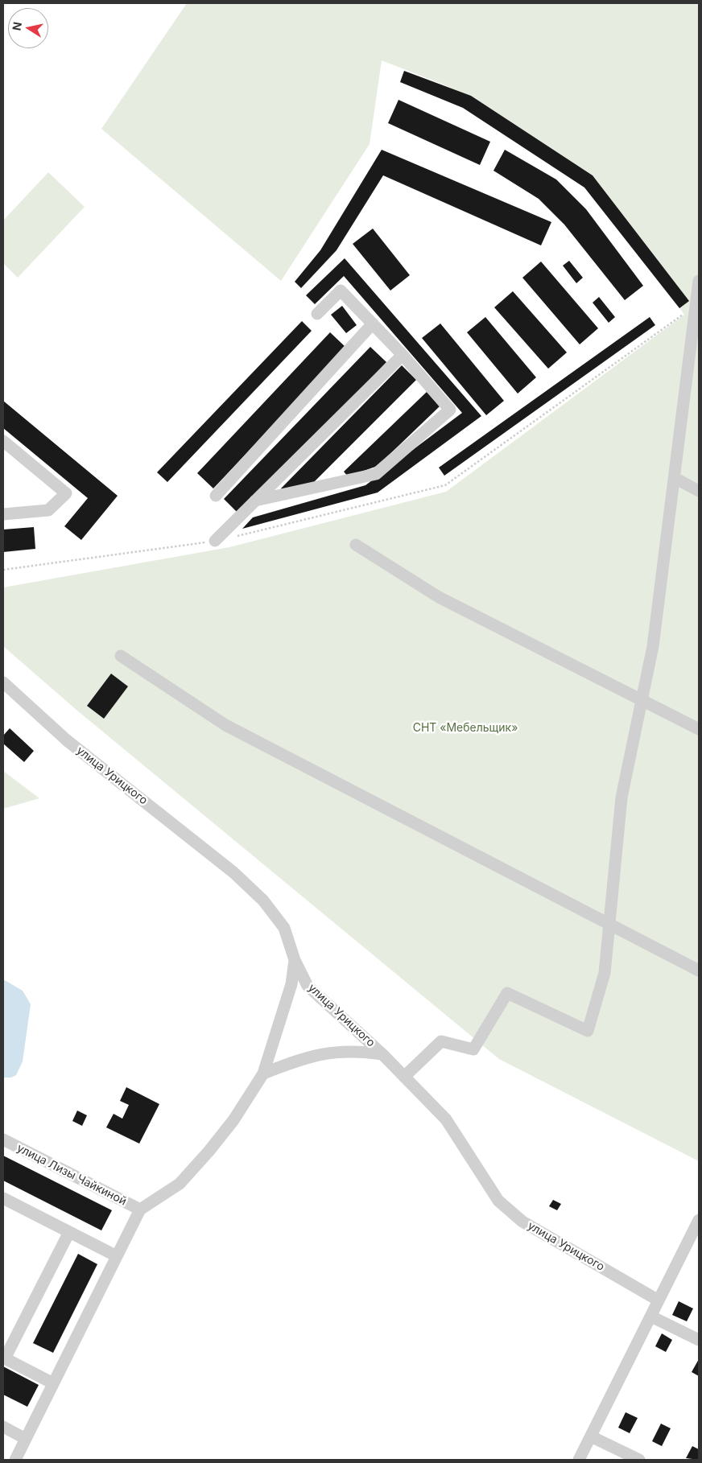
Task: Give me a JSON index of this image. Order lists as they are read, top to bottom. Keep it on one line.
{"streets":{"street":["улица Урицкого","улица Лизы Чайкиной"]},"parks":["СНТ «Мебельщик»"],"north":"left"}
